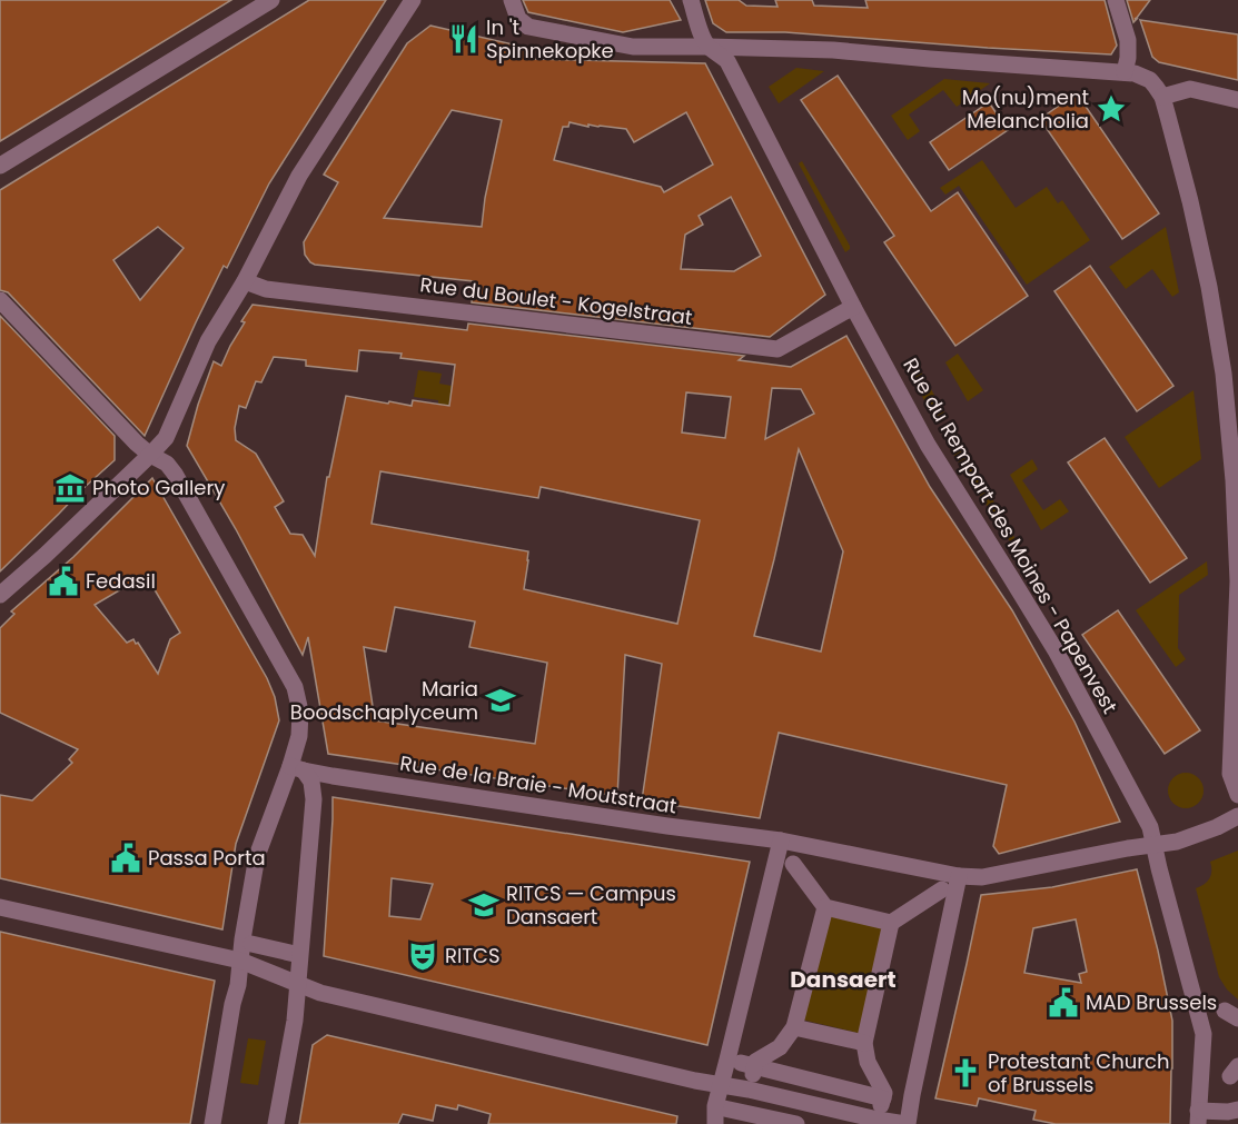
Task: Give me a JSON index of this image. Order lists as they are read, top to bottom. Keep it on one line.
{"streets":{"street":["Rue du Boulet - Kogelstraat","Rue du Rempart des Moines - Papenvest","Rue de la Braie - Moutstraat"]},"crossings":[["Rue du Boulet - Kogelstraat","Rue du Rempart des Moines - Papenvest"],["Rue du Rempart des Moines - Papenvest","Rue de la Braie - Moutstraat"]],"districts":["Dansaert"],"places":{"restaurant":["In 't Spinnekopke"],"place":["Mo(nu)ment Melancholia"],"museum":["Photo Gallery"],"public building":["Fedasil","Passa Porta","MAD Brussels"],"school or university":["Maria Boodschaplyceum","RITCS — Campus Dansaert"],"theatre":["RITCS"],"church":["Protestant Church of Brussels"]}}
